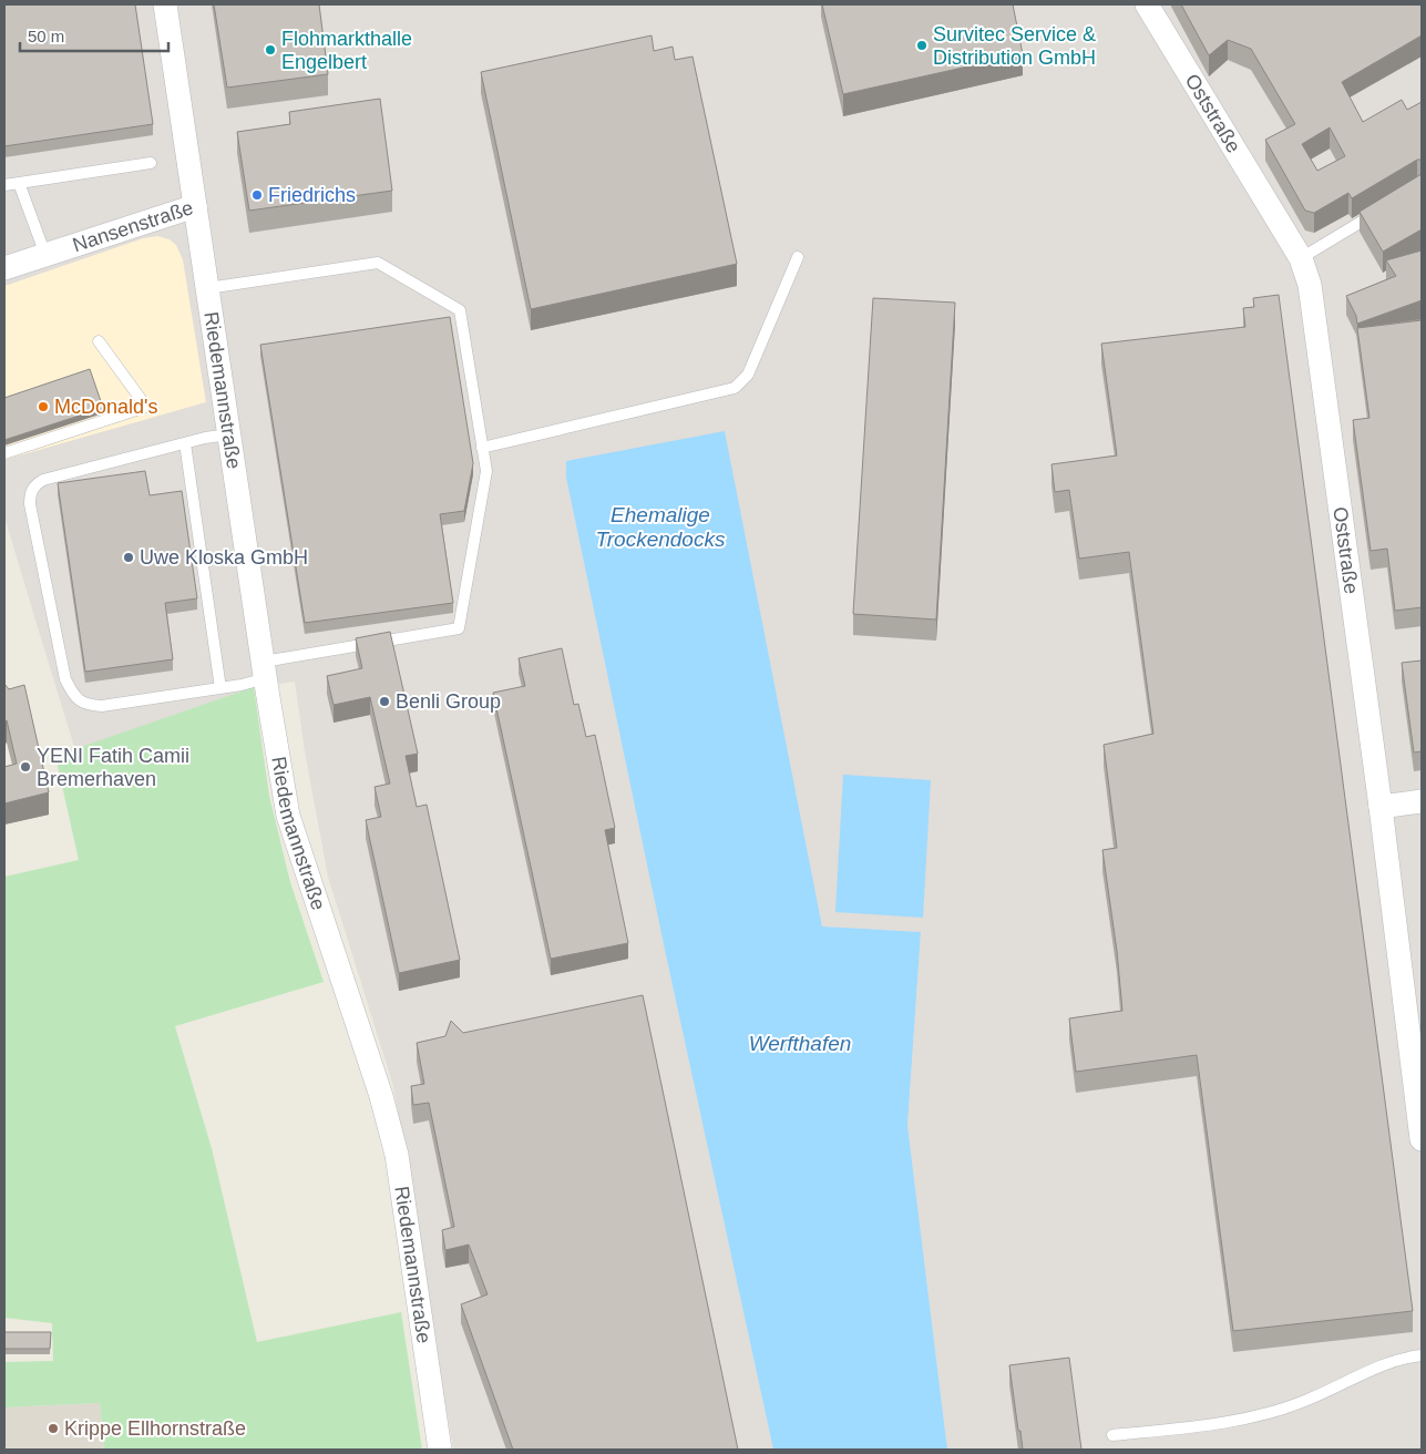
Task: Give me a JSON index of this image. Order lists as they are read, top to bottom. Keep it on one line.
{"streets":{"street":["Oststraße","Nansenstraße","Riedemannstraße"]},"crossings":[["Nansenstraße","Riedemannstraße"]],"water":["Ehemalige Trockendocks","Werfthafen"],"places":["Survitec Service & Distribution GmbH","Flohmarkthalle Engelbert","Friedrichs","McDonald's","Uwe Kloska GmbH","Benli Group","YENI Fatih Camii Bremerhaven","Krippe Ellhornstraße"],"scale_bar":"50 m"}
